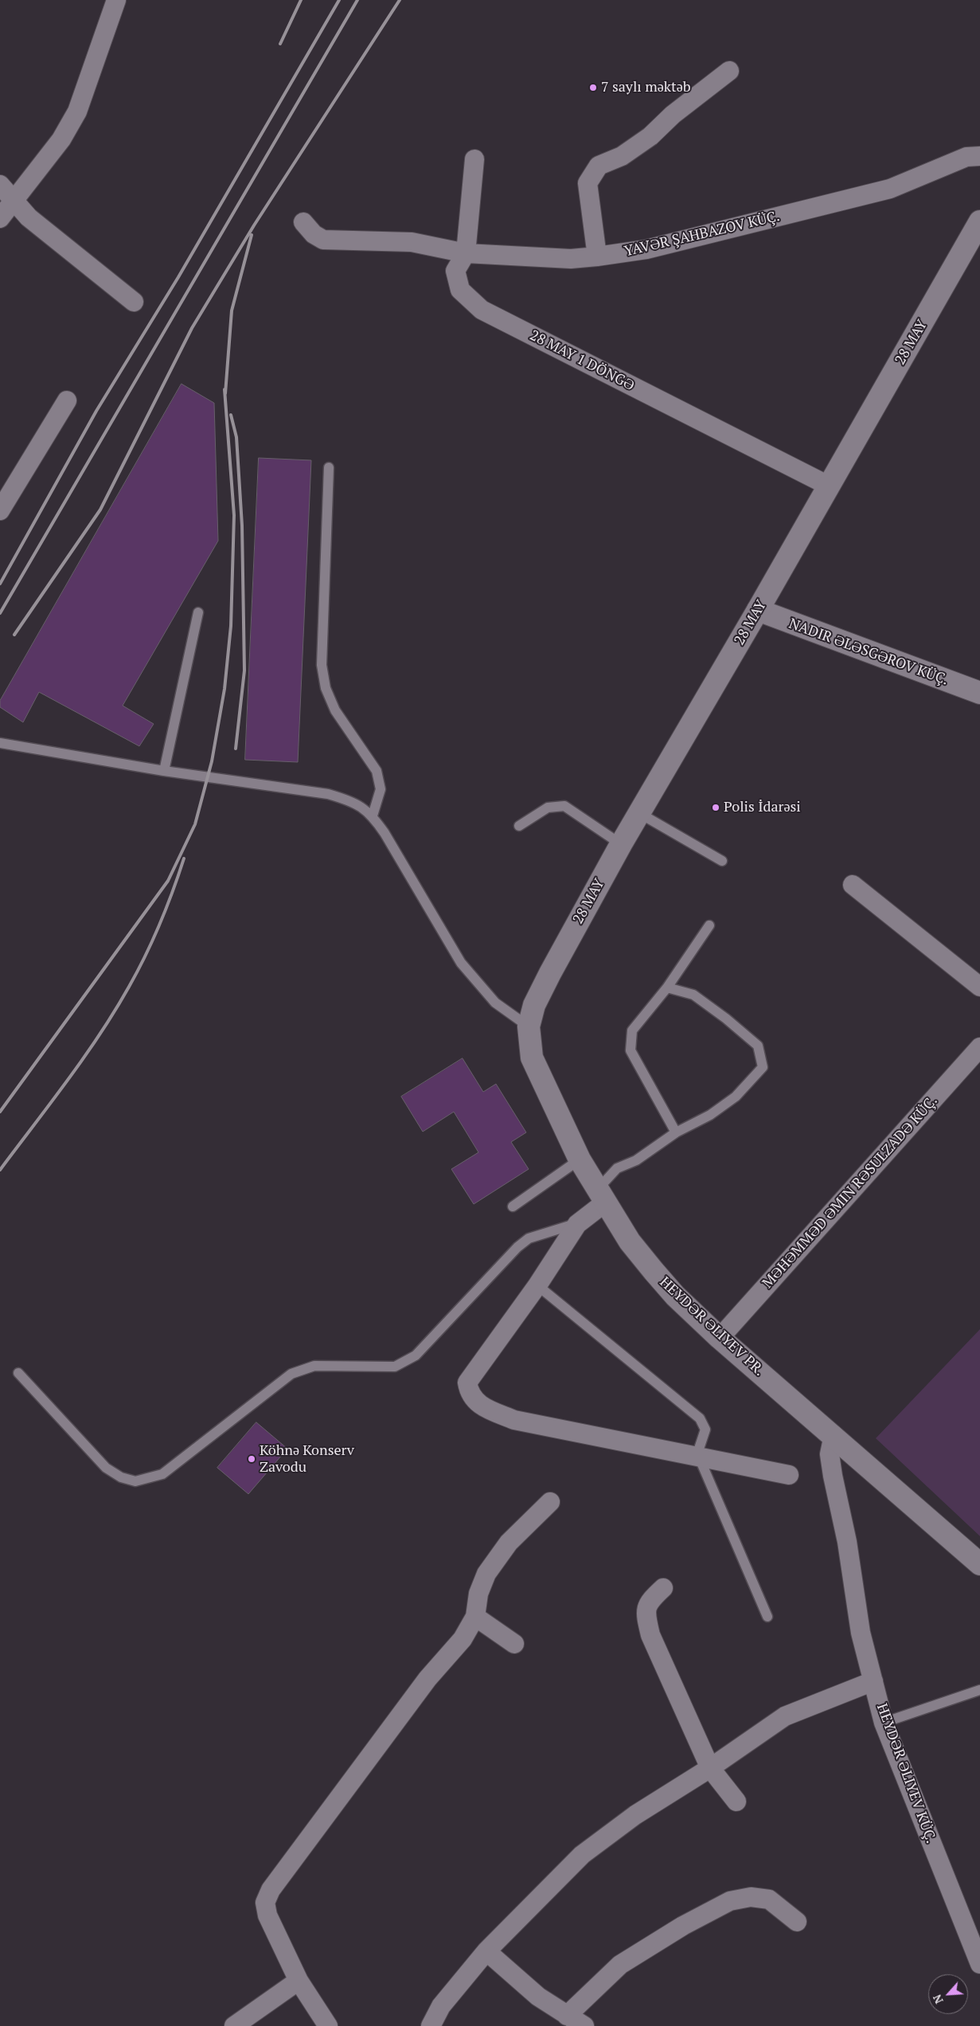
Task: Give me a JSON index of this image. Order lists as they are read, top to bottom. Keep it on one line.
{"streets":{"main road":["28 MAY","NADIR ƏLƏSGƏROV KÜÇ.","HEYDƏR ƏLIYEV PR."],"street":["YAVƏR ŞAHBAZOV KÜÇ.","28 MAY 1 DÖNGƏ","MƏHƏMMƏD ƏMIN RƏSULZADƏ KÜÇ.","HEYDƏR ƏLIYEV KÜÇ."]},"crossings":[["YAVƏR ŞAHBAZOV KÜÇ.","28 MAY 1 DÖNGƏ"],["28 MAY","28 MAY 1 DÖNGƏ"],["28 MAY","NADIR ƏLƏSGƏROV KÜÇ."],["28 MAY","HEYDƏR ƏLIYEV PR."],["MƏHƏMMƏD ƏMIN RƏSULZADƏ KÜÇ.","HEYDƏR ƏLIYEV PR."],["HEYDƏR ƏLIYEV PR.","HEYDƏR ƏLIYEV KÜÇ."]],"places":["7 saylı məktəb","Polis İdarəsi","Köhnə Konserv Zavodu"],"north":"bottom left"}
